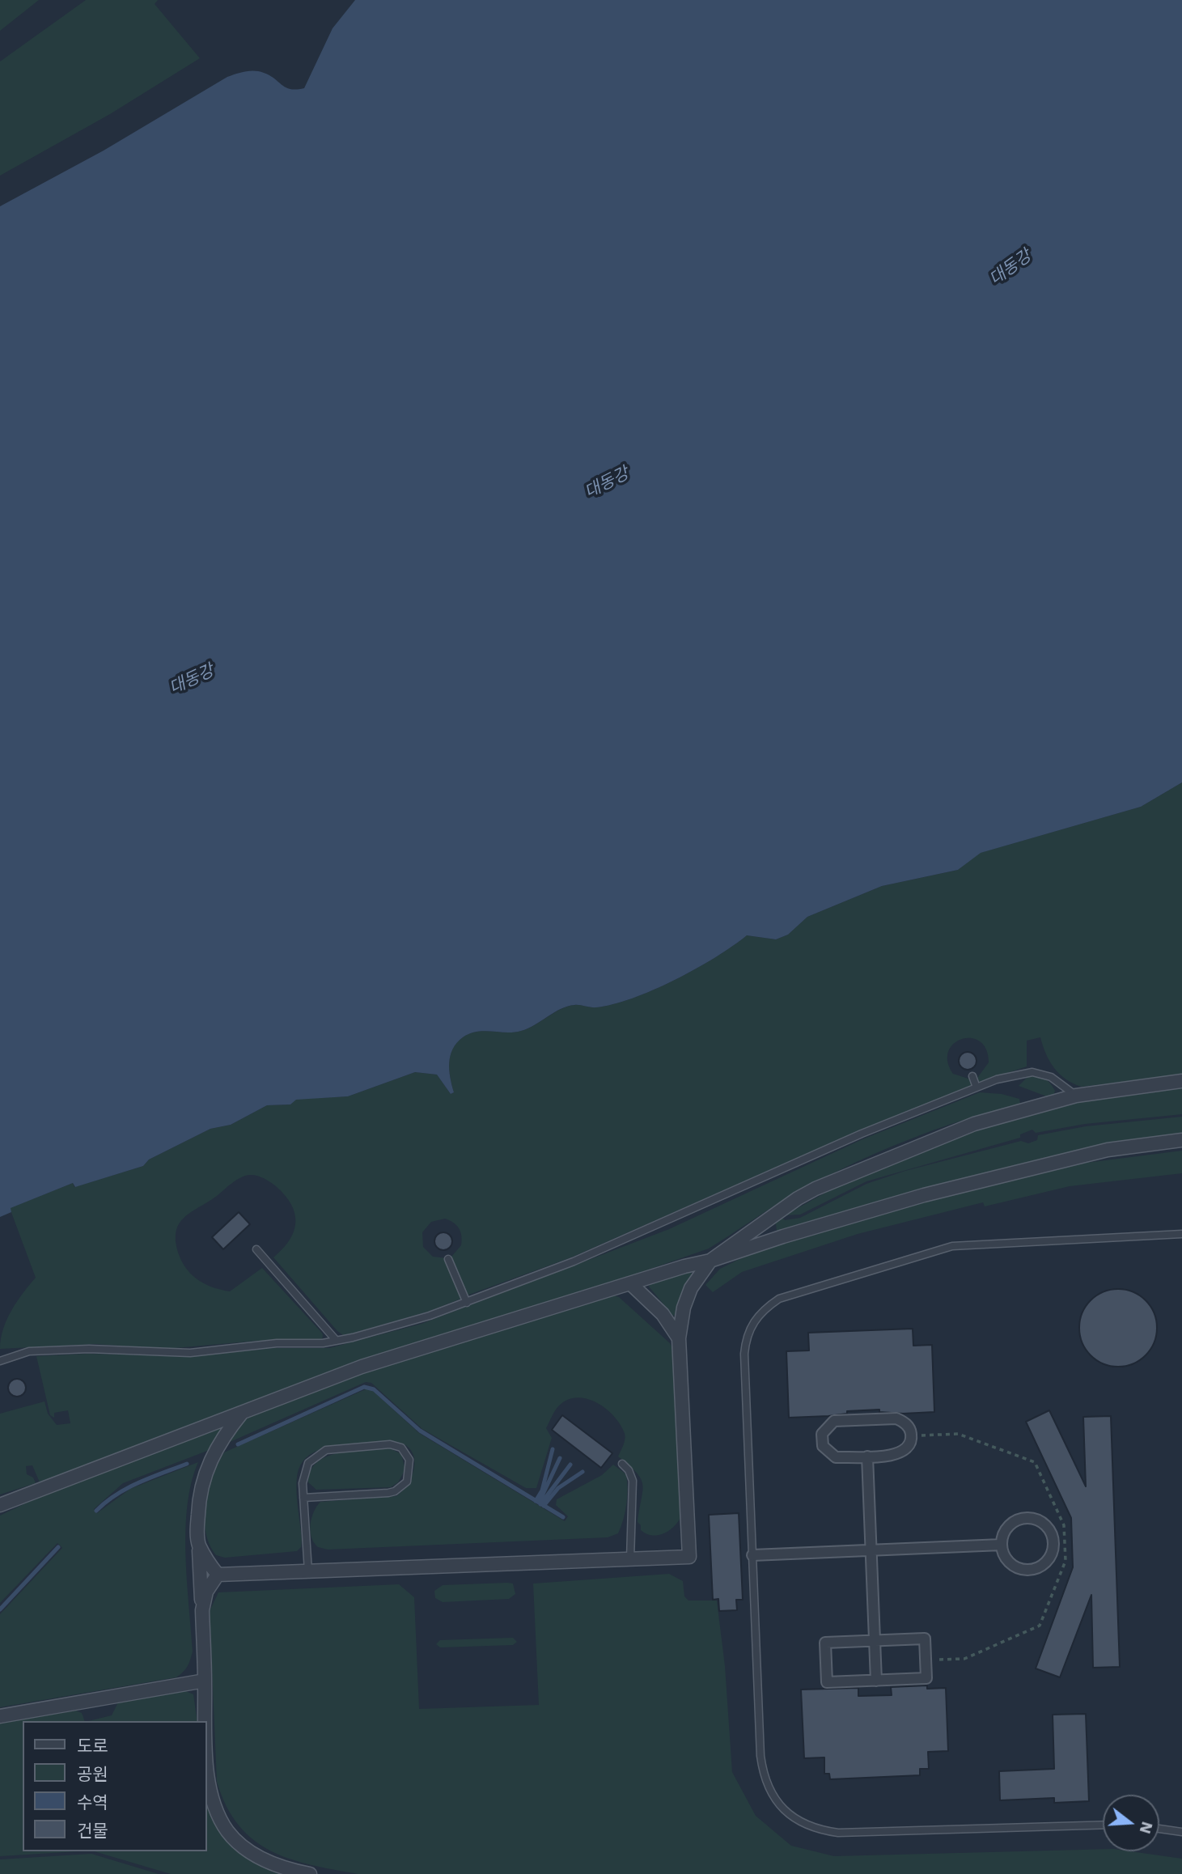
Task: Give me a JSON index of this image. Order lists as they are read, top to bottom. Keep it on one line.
{"water":["대동강"],"legend":["도로","공원","수역","건물"],"north":"right"}
